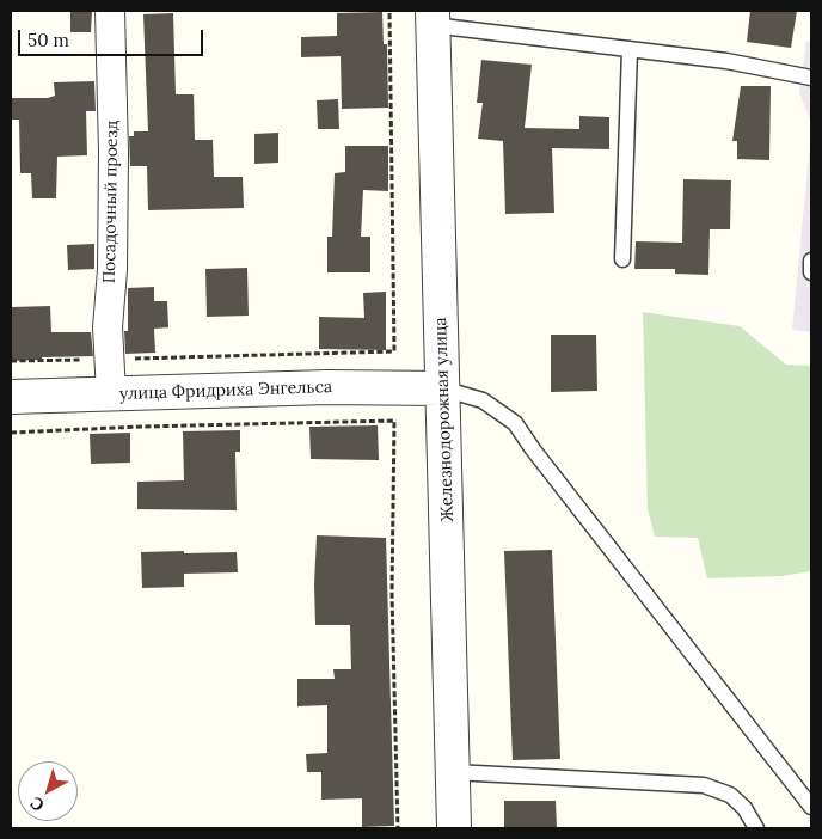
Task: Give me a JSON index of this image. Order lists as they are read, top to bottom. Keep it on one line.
{"streets":{"street":["Посадочный проезд","улица Фридриха Энгельса","Железнодорожная улица"]},"crossings":[["Посадочный проезд","улица Фридриха Энгельса"],["улица Фридриха Энгельса","Железнодорожная улица"]],"scale_bar":"50 m","north":"bottom left"}
